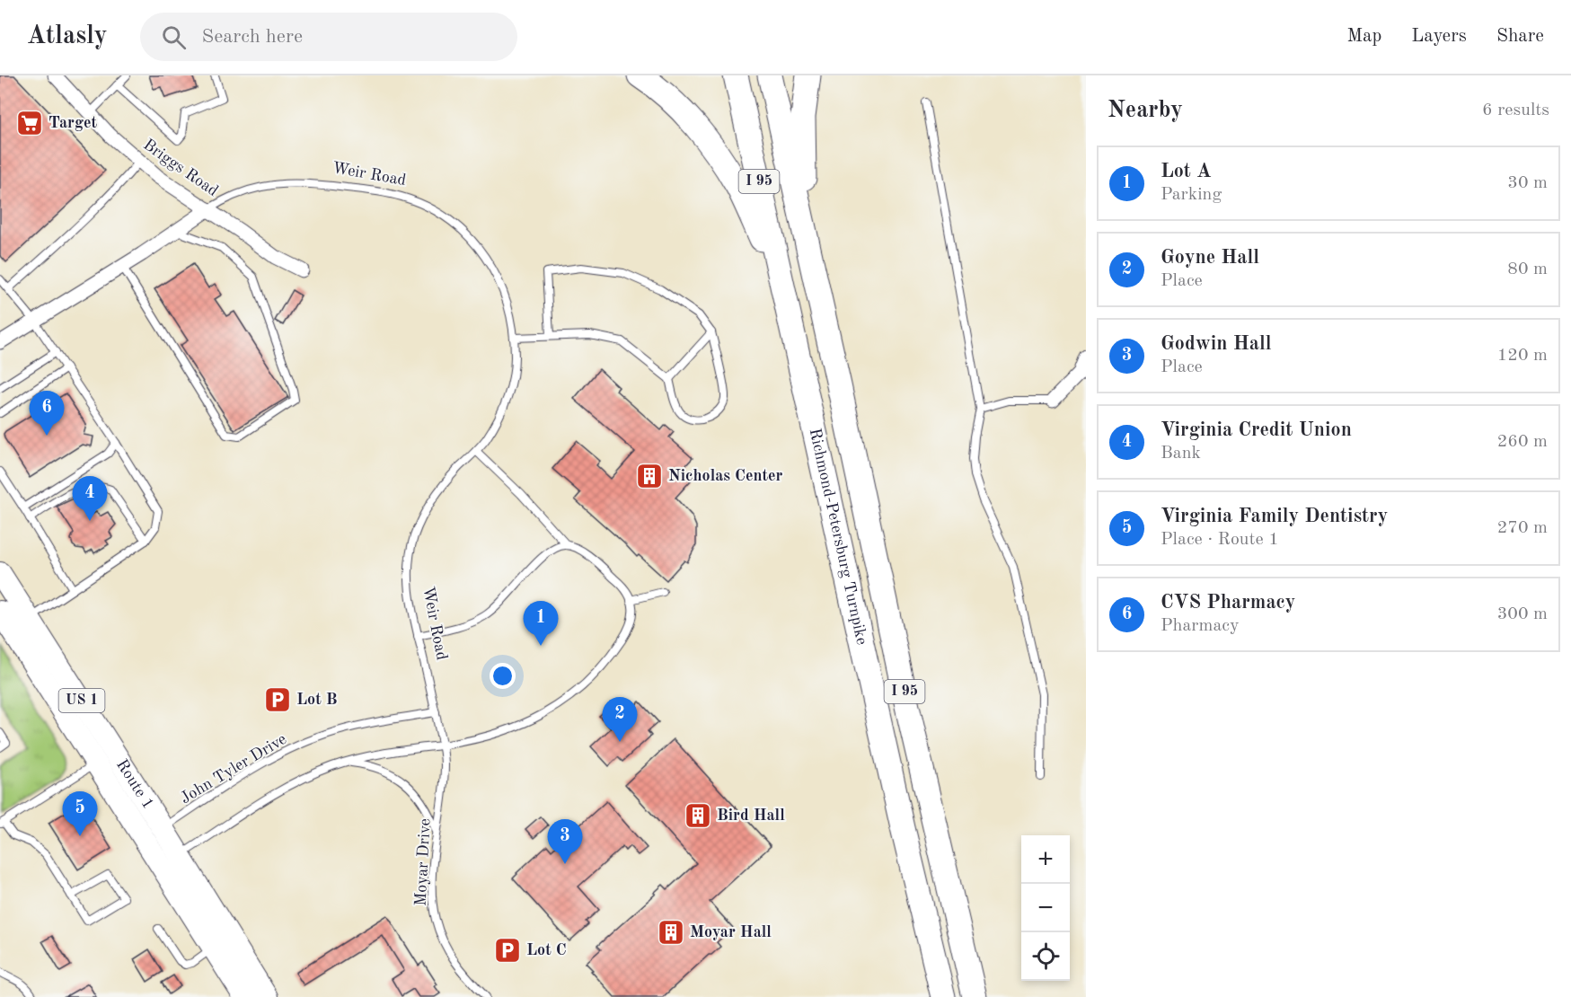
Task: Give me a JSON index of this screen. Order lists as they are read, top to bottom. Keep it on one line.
{"streets":{"highway":["I 95","Richmond-Petersburg Turnpike"],"main road":["US 1","Route 1"],"street":["Briggs Road","Weir Road"],"lane":["John Tyler Drive","Moyar Drive"]},"crossings":[["Briggs Road","Weir Road"],["Weir Road","John Tyler Drive"],["Weir Road","Moyar Drive"],["John Tyler Drive","Route 1"],["John Tyler Drive","Moyar Drive"]],"places":{"supermarket":["Target"],"building":["Nicholas Center","Bird Hall","Moyar Hall"],"parking":["Lot B","Lot C"]},"page":{"header":"Atlasly","search":"Search here","nav":["Map","Layers","Share"],"heading":["Nearby","6 results"],"list":[{"mark":"1","name":"Lot A","note":"Parking","value":"30 m"},{"mark":"2","name":"Goyne Hall","note":"Place","value":"80 m"},{"mark":"3","name":"Godwin Hall","note":"Place","value":"120 m"},{"mark":"4","name":"Virginia Credit Union","note":"Bank","value":"260 m"},{"mark":"5","name":"Virginia Family Dentistry","note":"Place · Route 1","value":"270 m"},{"mark":"6","name":"CVS Pharmacy","note":"Pharmacy","value":"300 m"}],"pins":["6","4","1","2","5","3"],"map_buttons":["+","−"]}}
